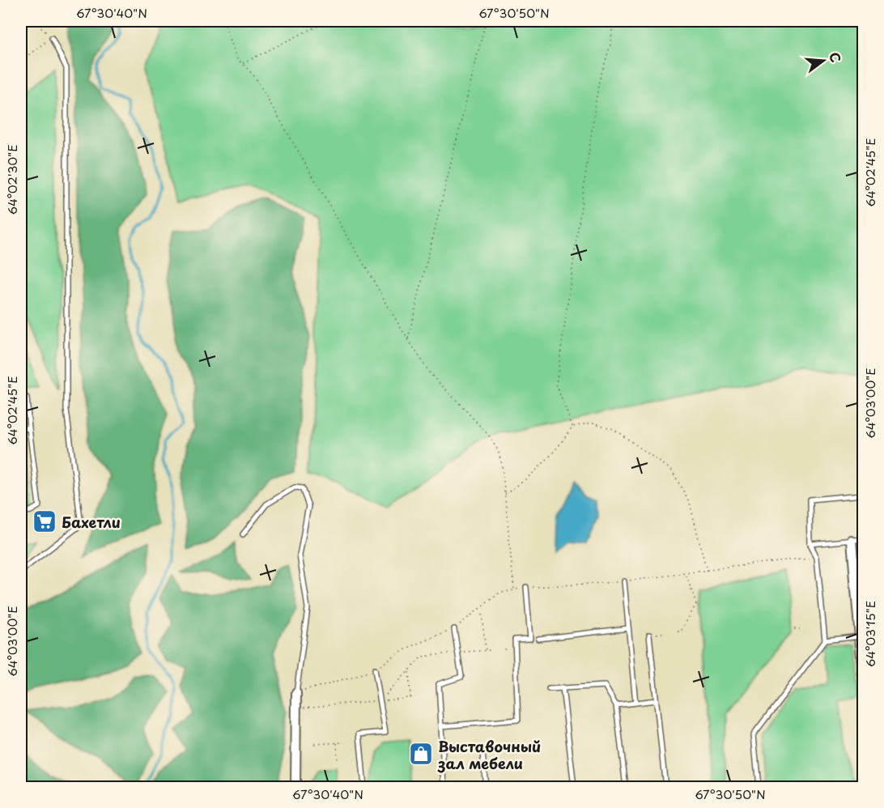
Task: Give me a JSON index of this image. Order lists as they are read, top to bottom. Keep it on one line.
{"places":{"supermarket":["Бахетли"],"shop":["Выставочный зал мебели"]},"north":"right","coordinates":["67°30'40\"N","67°30'50\"N","64°02'45\"E","64°02'30\"E","64°03'00\"E","64°03'15\"E"]}
